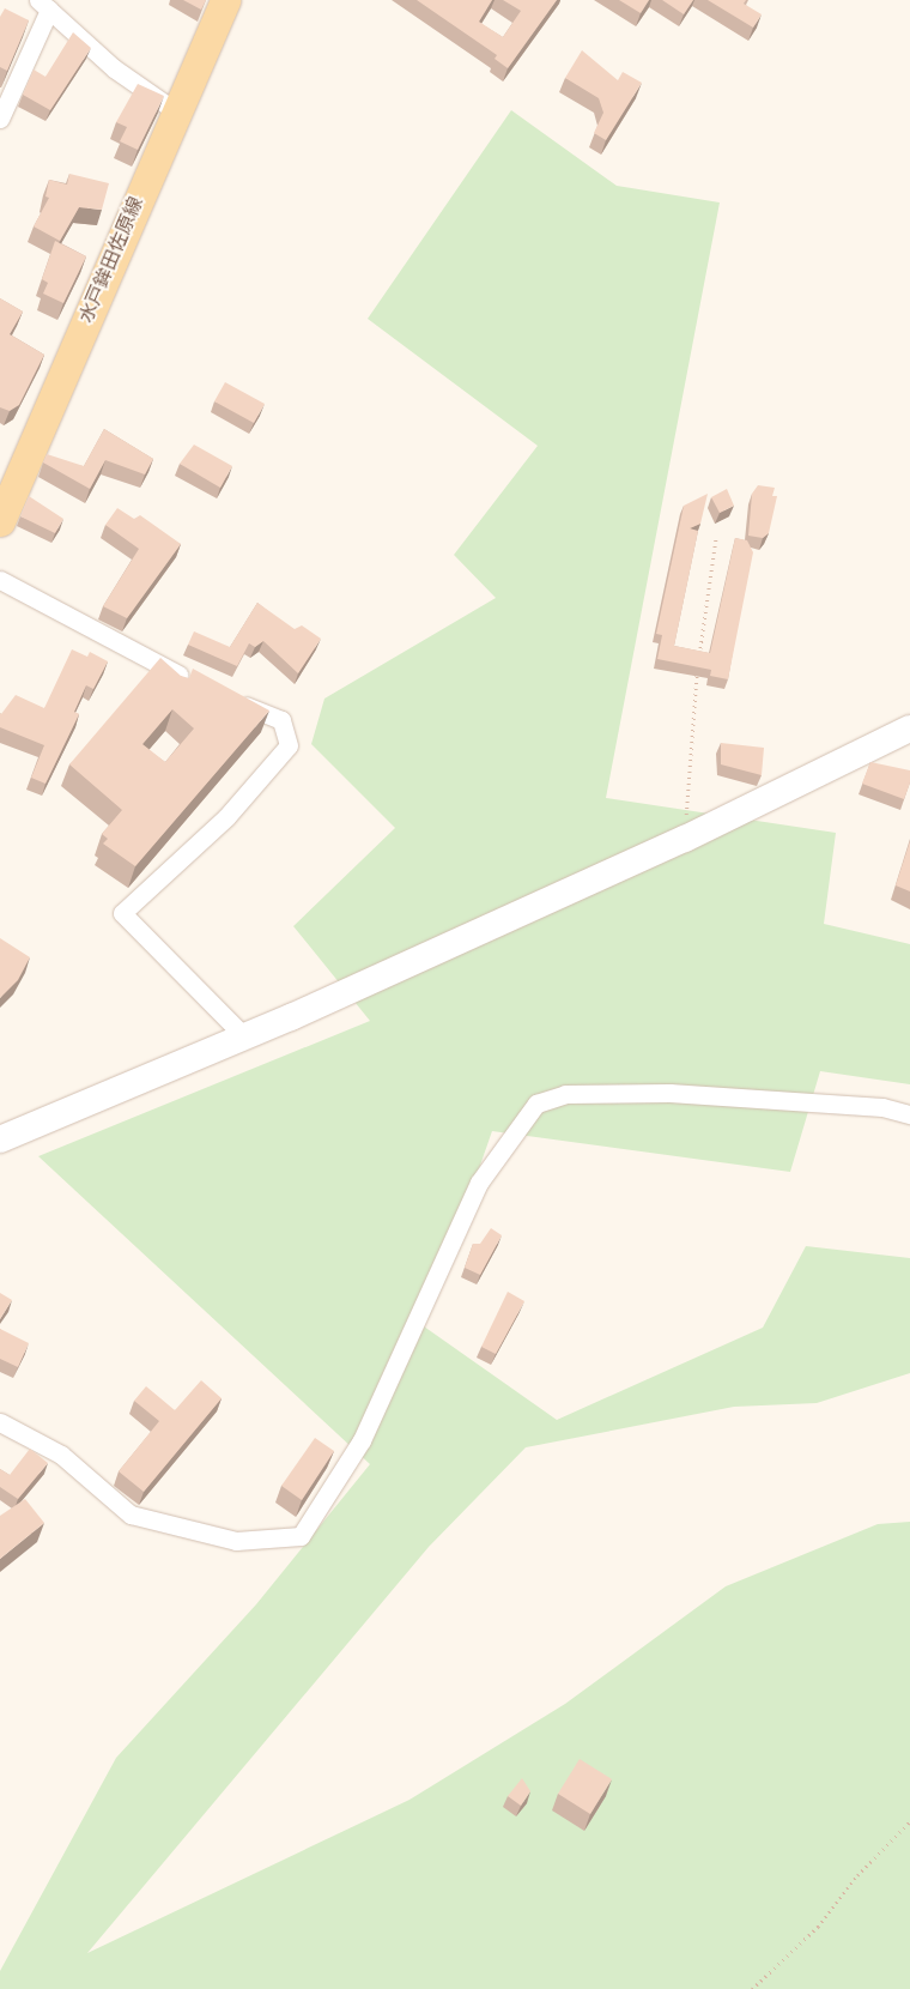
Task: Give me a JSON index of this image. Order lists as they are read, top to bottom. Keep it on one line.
{"streets":{"main road":["水戸鉾田佐原線"]}}
